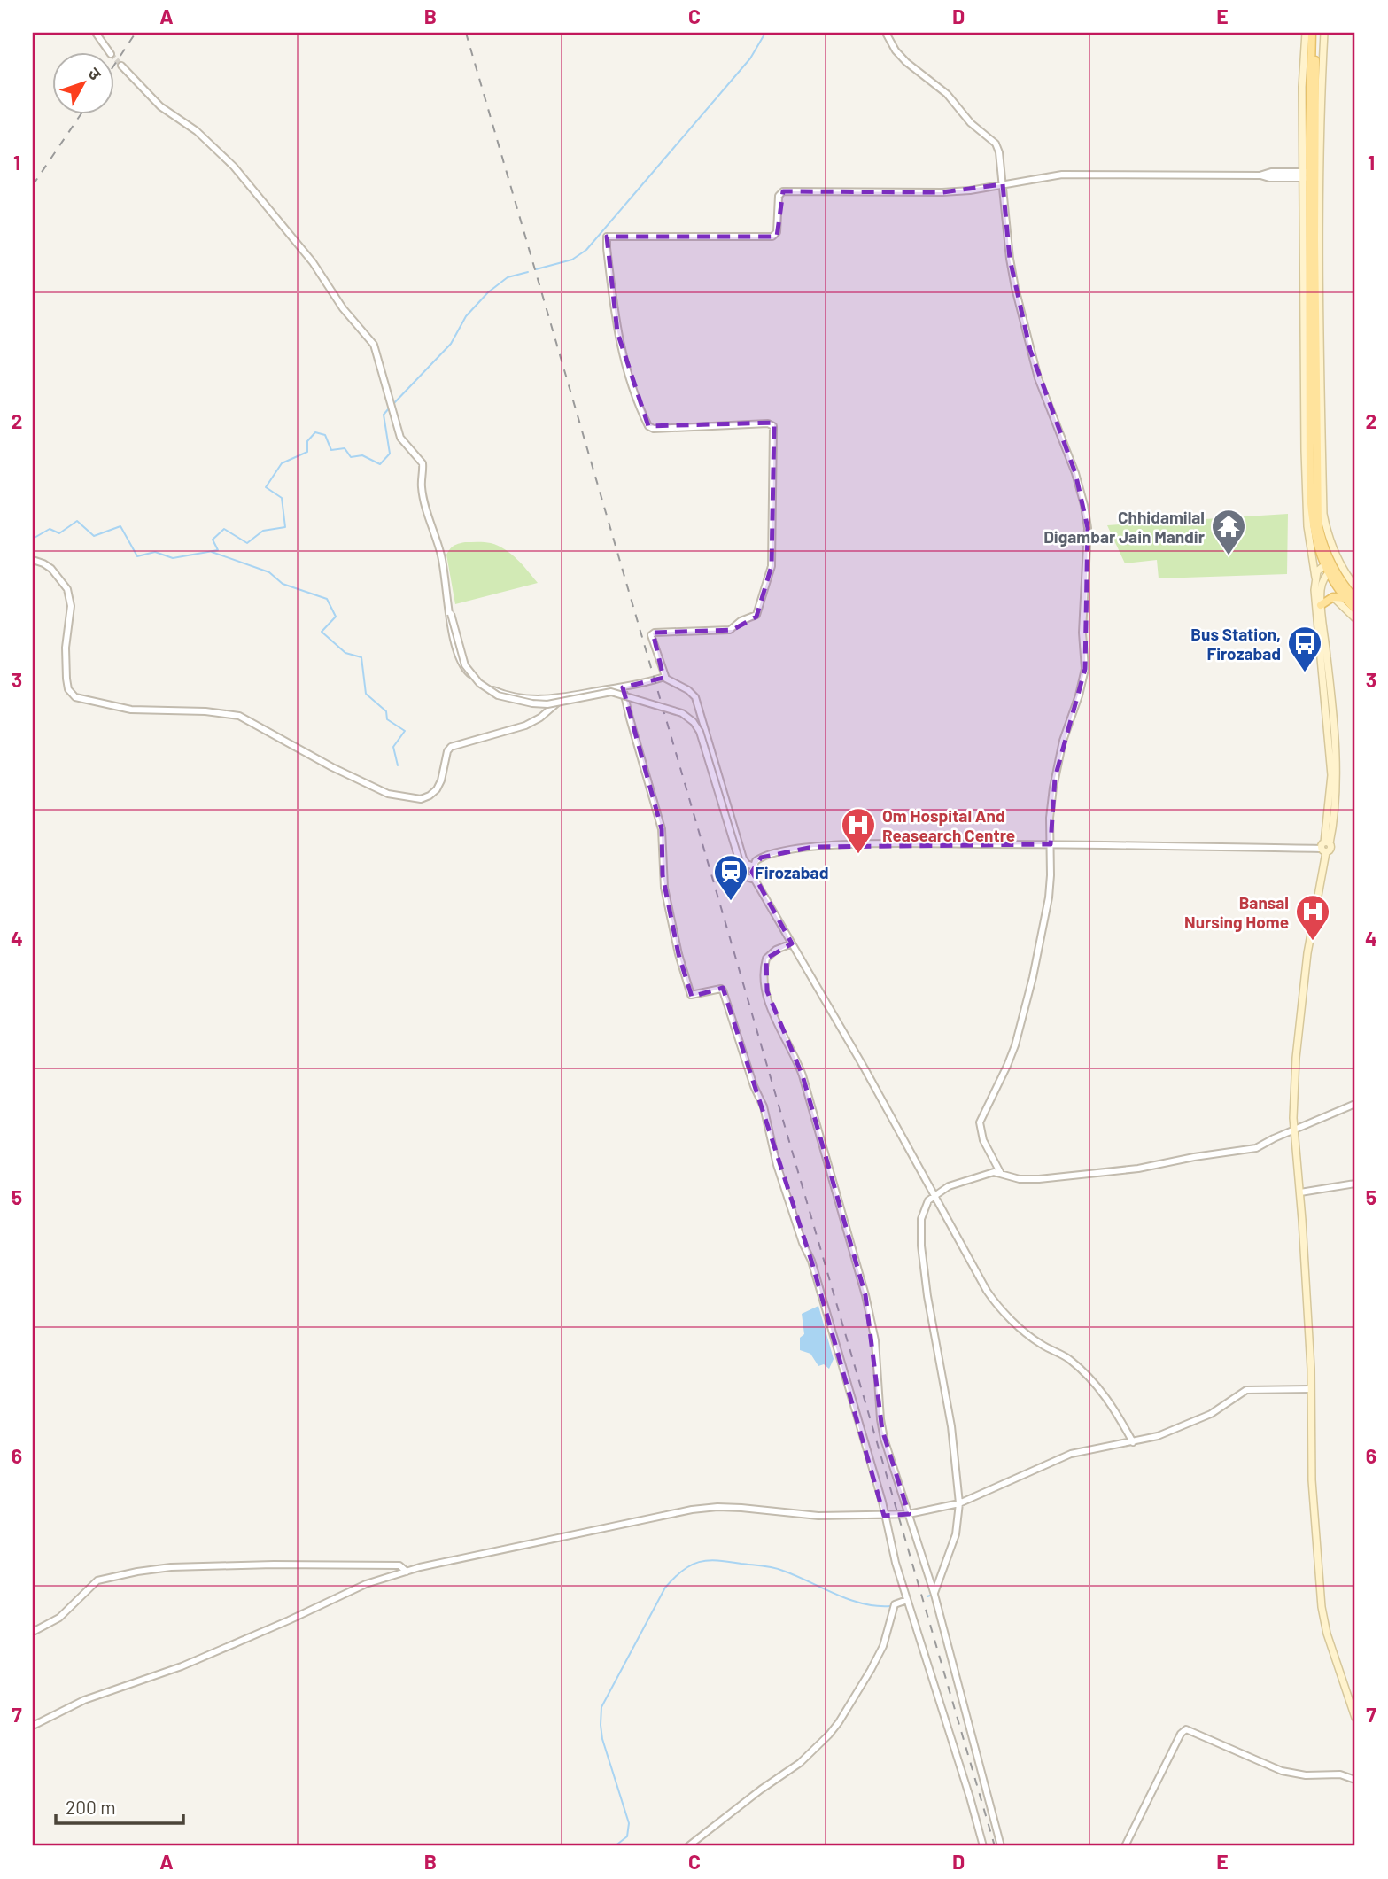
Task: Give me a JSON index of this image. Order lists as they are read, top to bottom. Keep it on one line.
{"places":{"temple":["Chhidamilal Digambar Jain Mandir"],"bus stop":["Bus Station, Firozabad"],"hospital":["Om Hospital And Reasearch Centre","Bansal Nursing Home"],"station":["Firozabad"]},"scale_bar":"200 m","north":"top right","grid":{"columns":["A","B","C","D","E"],"rows":["1","2","3","4","5","6","7"]}}
